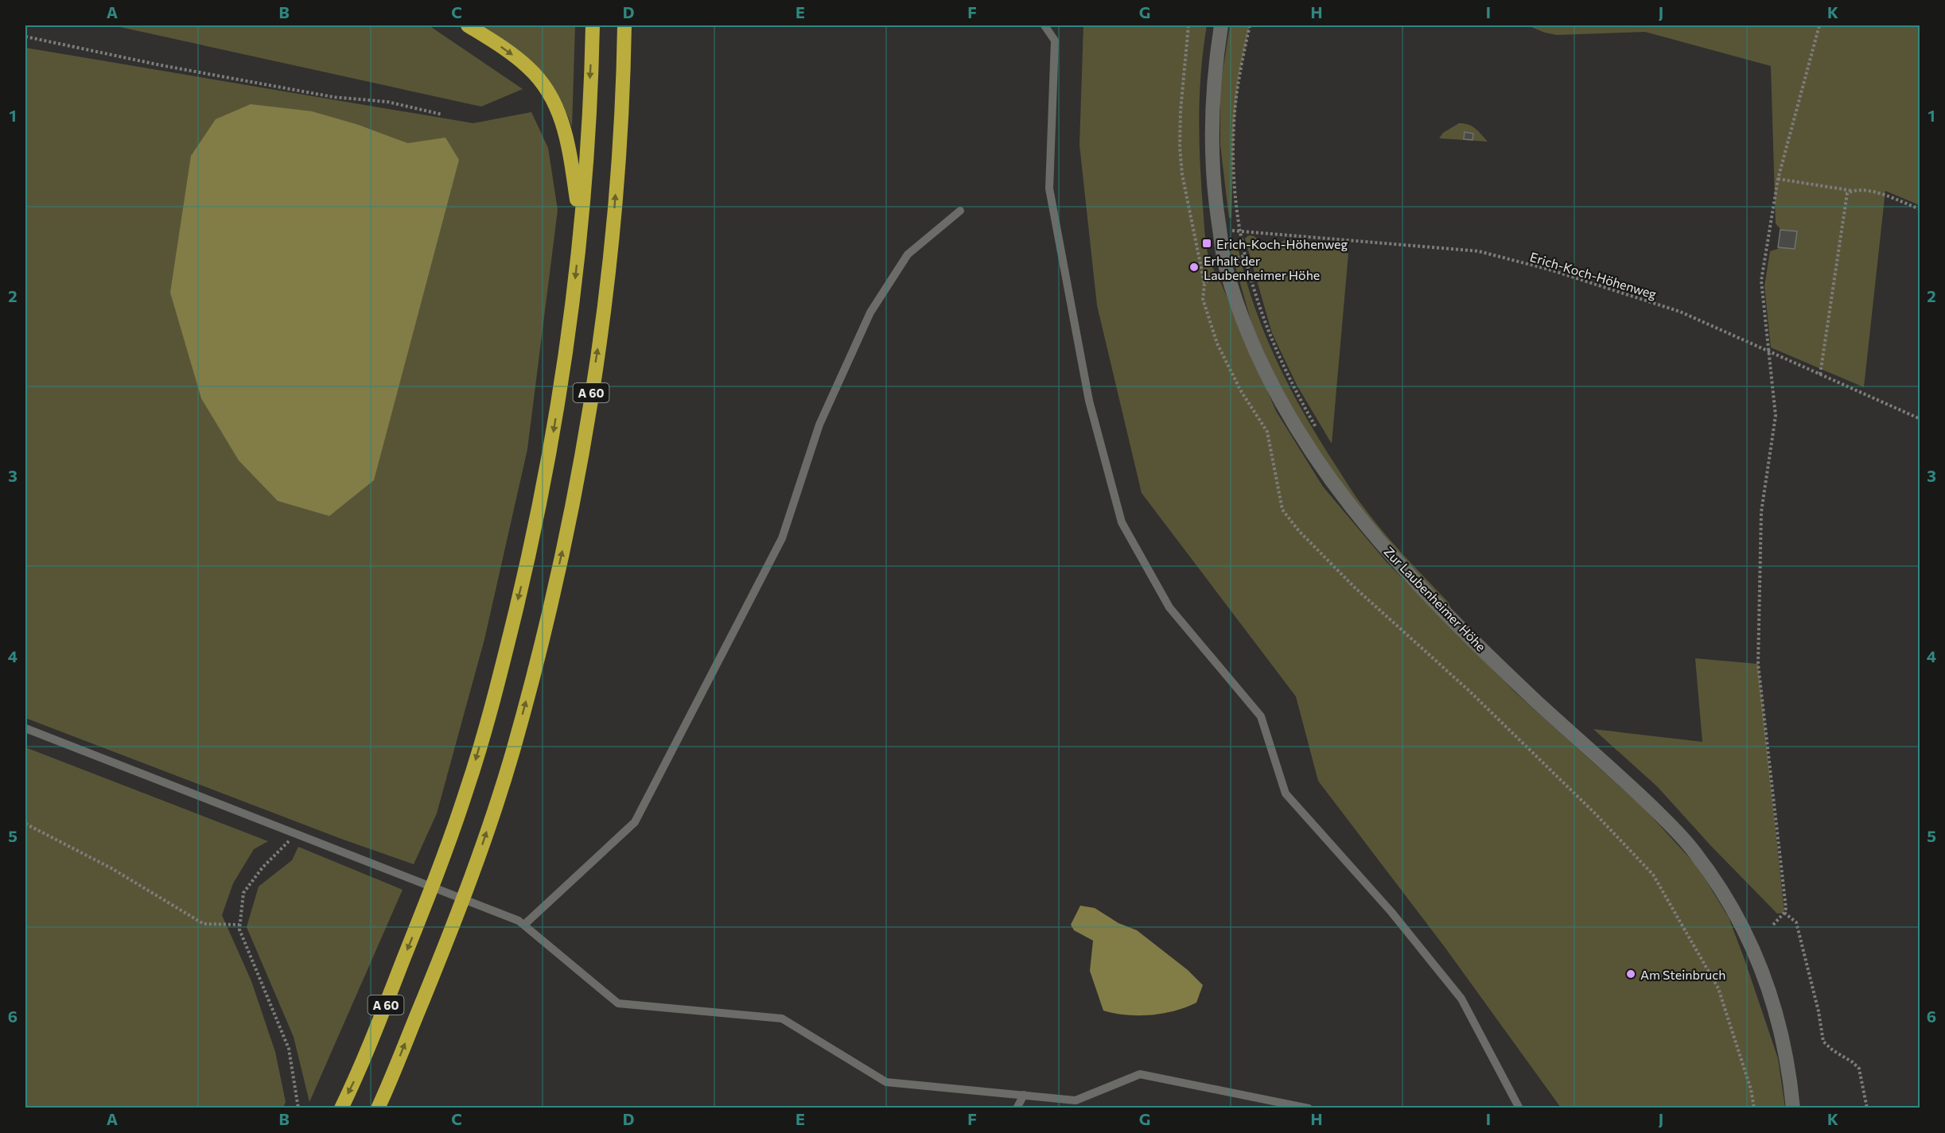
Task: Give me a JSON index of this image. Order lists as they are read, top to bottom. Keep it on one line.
{"streets":{"highway":["A 60"],"street":["Zur Laubenheimer Höhe"],"path":["Erich-Koch-Höhenweg"]},"places":{"transit":["Erich-Koch-Höhenweg"],"other":["Erhalt der Laubenheimer Höhe","Am Steinbruch"]},"grid":{"columns":["A","B","C","D","E","F","G","H","I","J","K"],"rows":["1","2","3","4","5","6"]}}
